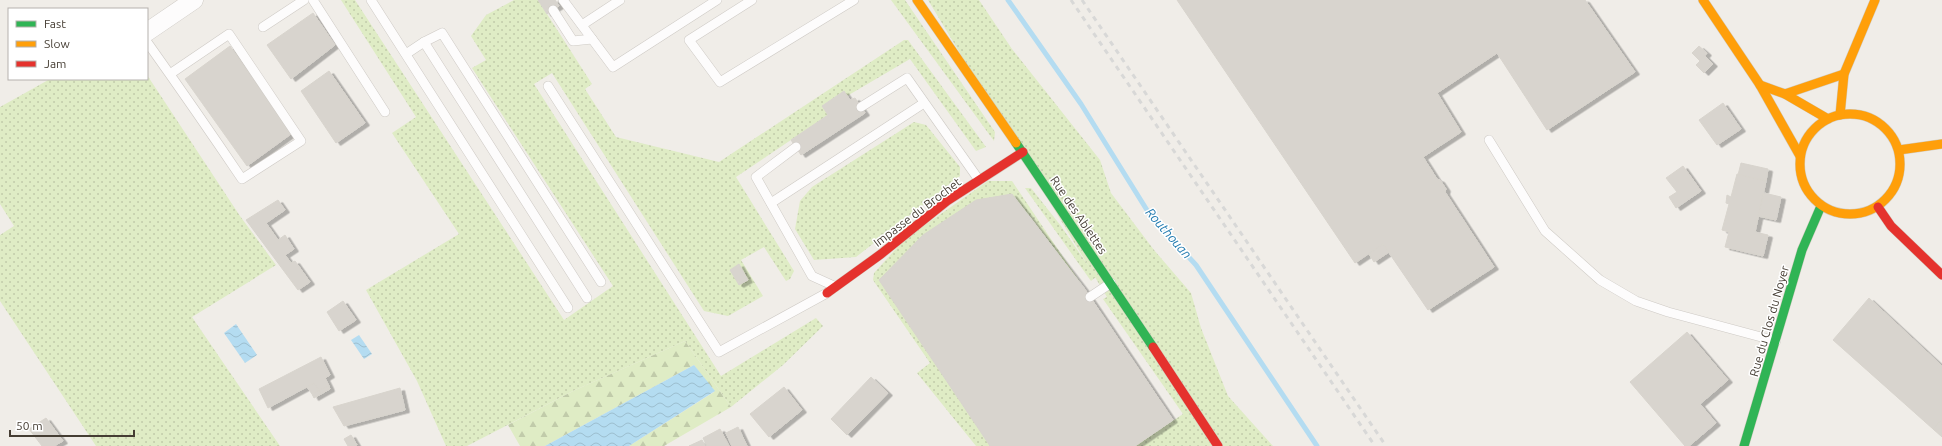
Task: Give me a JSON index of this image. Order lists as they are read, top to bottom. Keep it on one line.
{"streets":{"street":["Impasse du Brochet","Rue des Ablettes","Rue du Clos du Noyer"]},"crossings":[["Impasse du Brochet","Rue des Ablettes"]],"water":["Routhouan"],"legend":["Fast","Slow","Jam"],"scale_bar":"50 m"}
